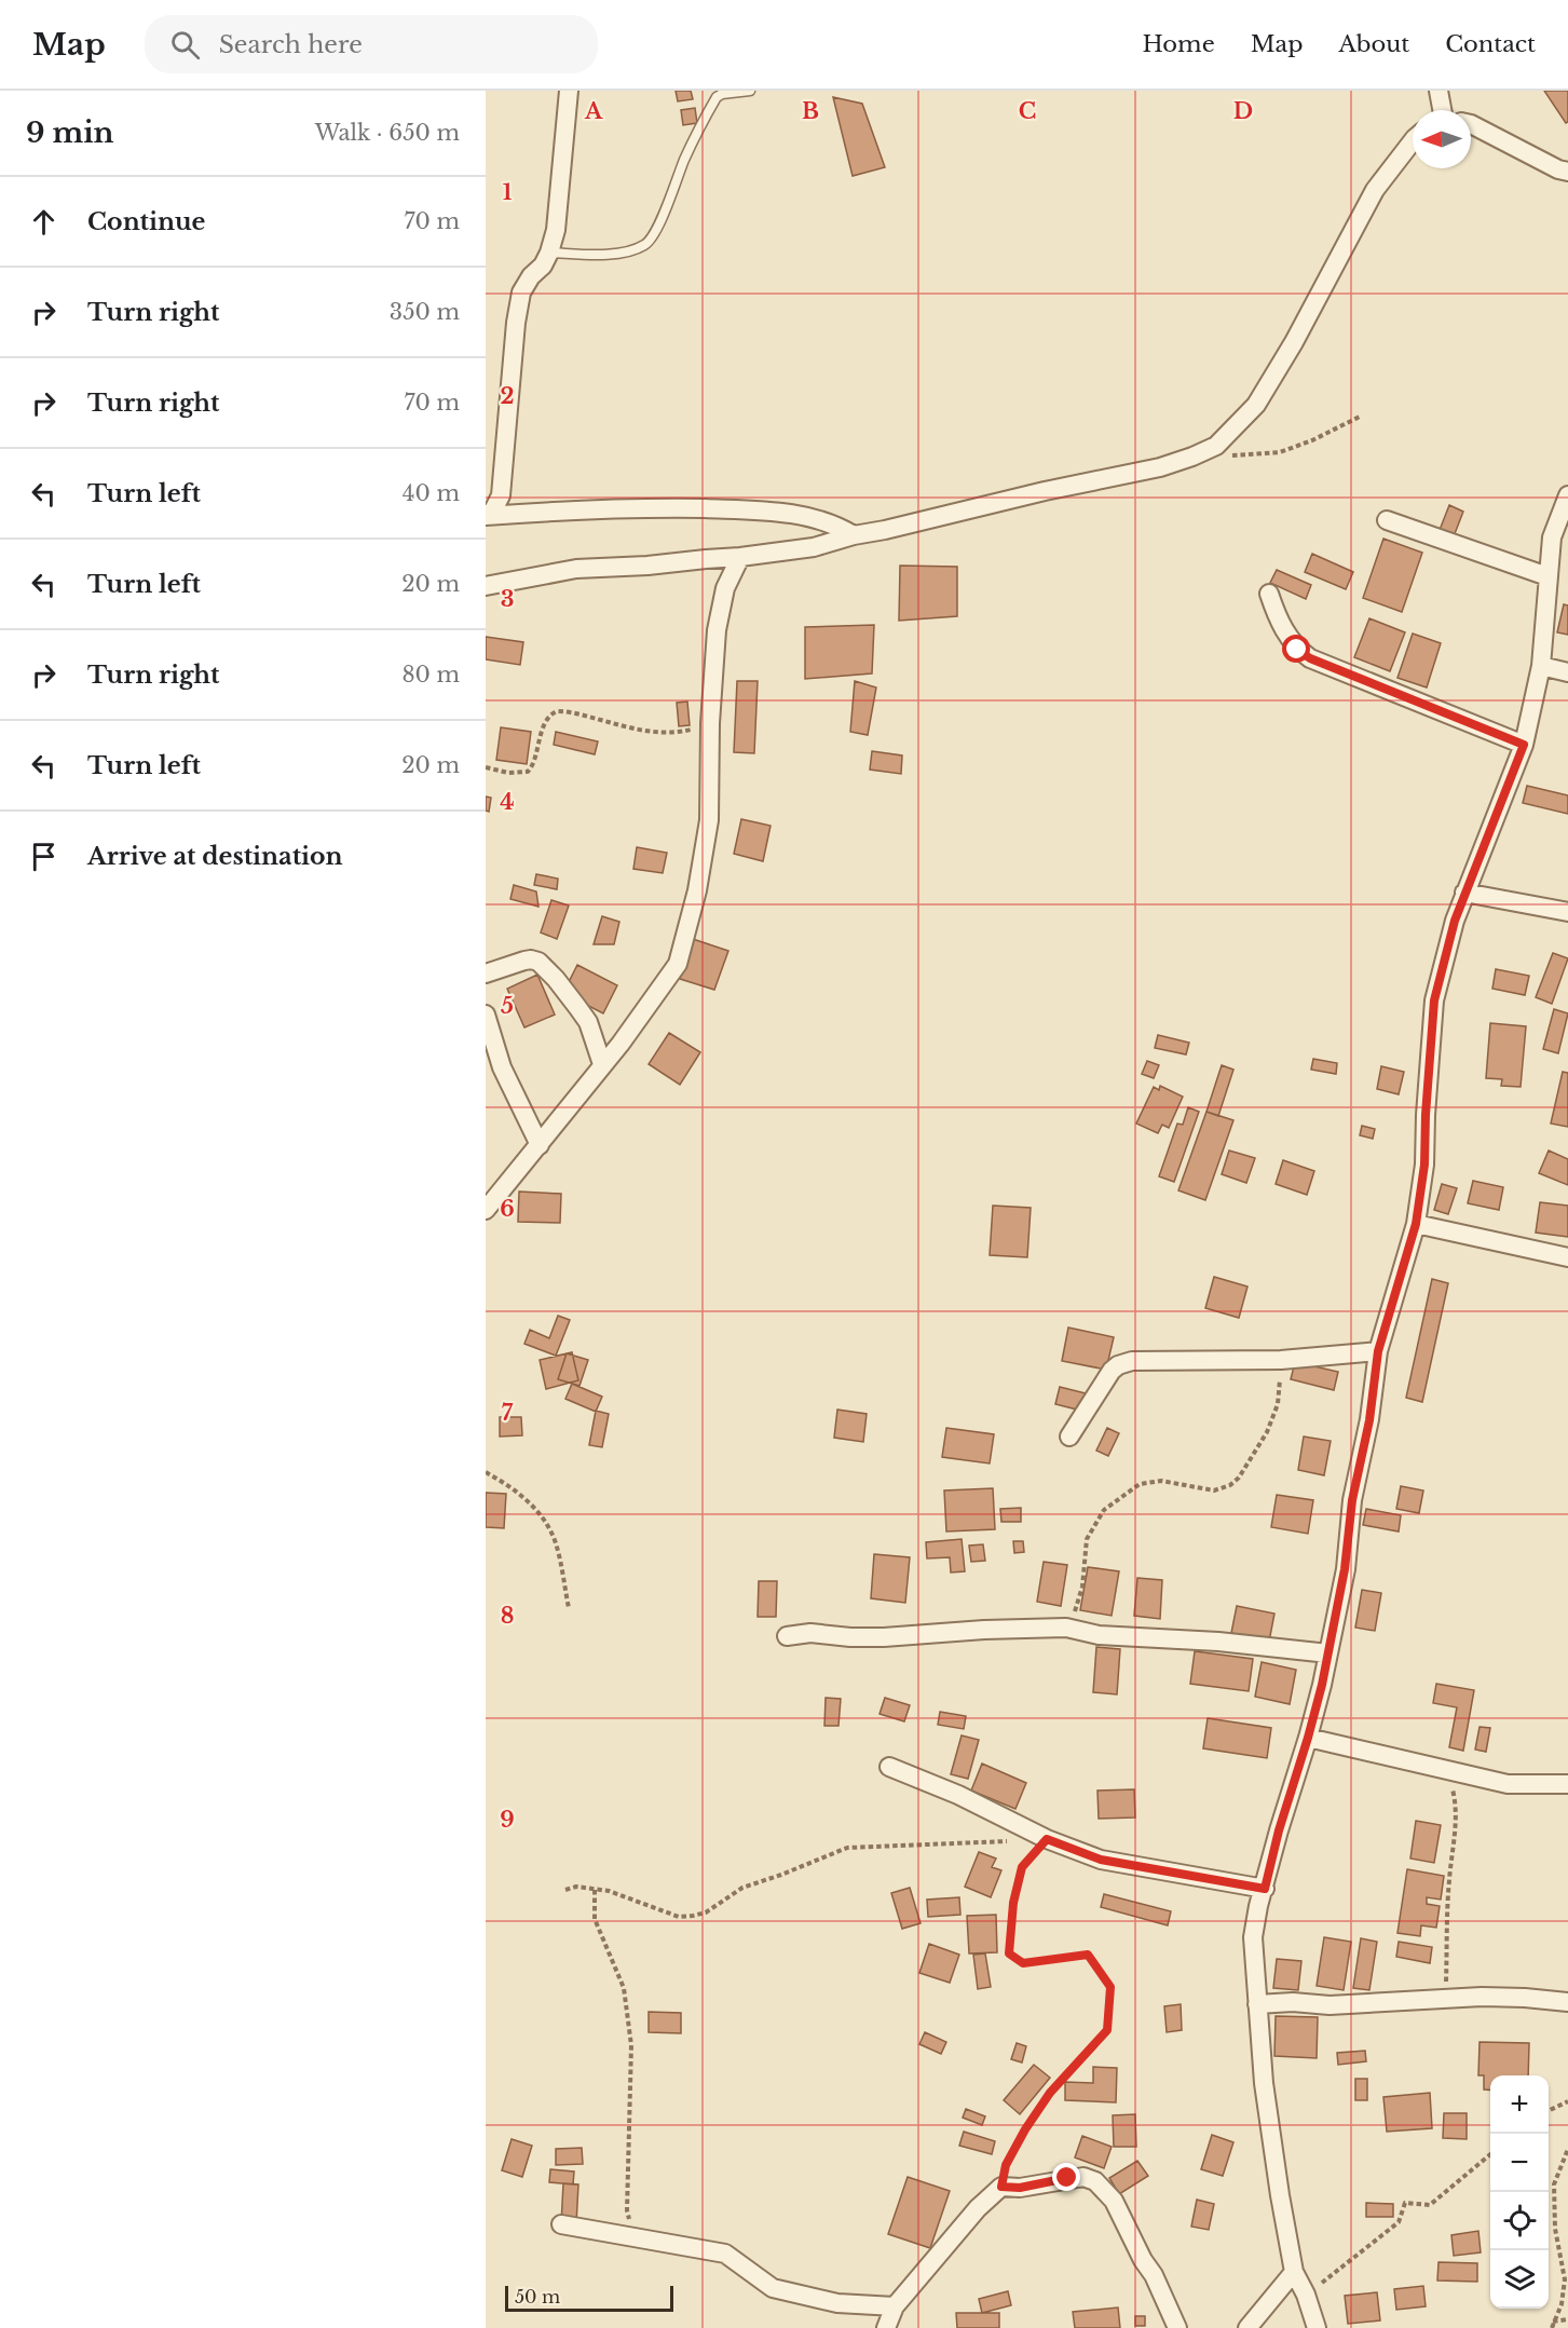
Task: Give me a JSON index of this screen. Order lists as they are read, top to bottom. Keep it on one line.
{"scale_bar":"50 m","north":"left","page":{"header":"Map","search":"Search here","nav":["Home","Map","About","Contact"],"heading":["9 min","Walk · 650 m"],"list":[["Continue","70 m"],["Turn right","350 m"],["Turn right","70 m"],["Turn left","40 m"],["Turn left","20 m"],["Turn right","80 m"],["Turn left","20 m"],"Arrive at destination"],"map_buttons":["+","−"],"scale":"50 m"},"grid":{"columns":["A","B","C","D"],"rows":["1","2","3","4","5","6","7","8","9"]}}
